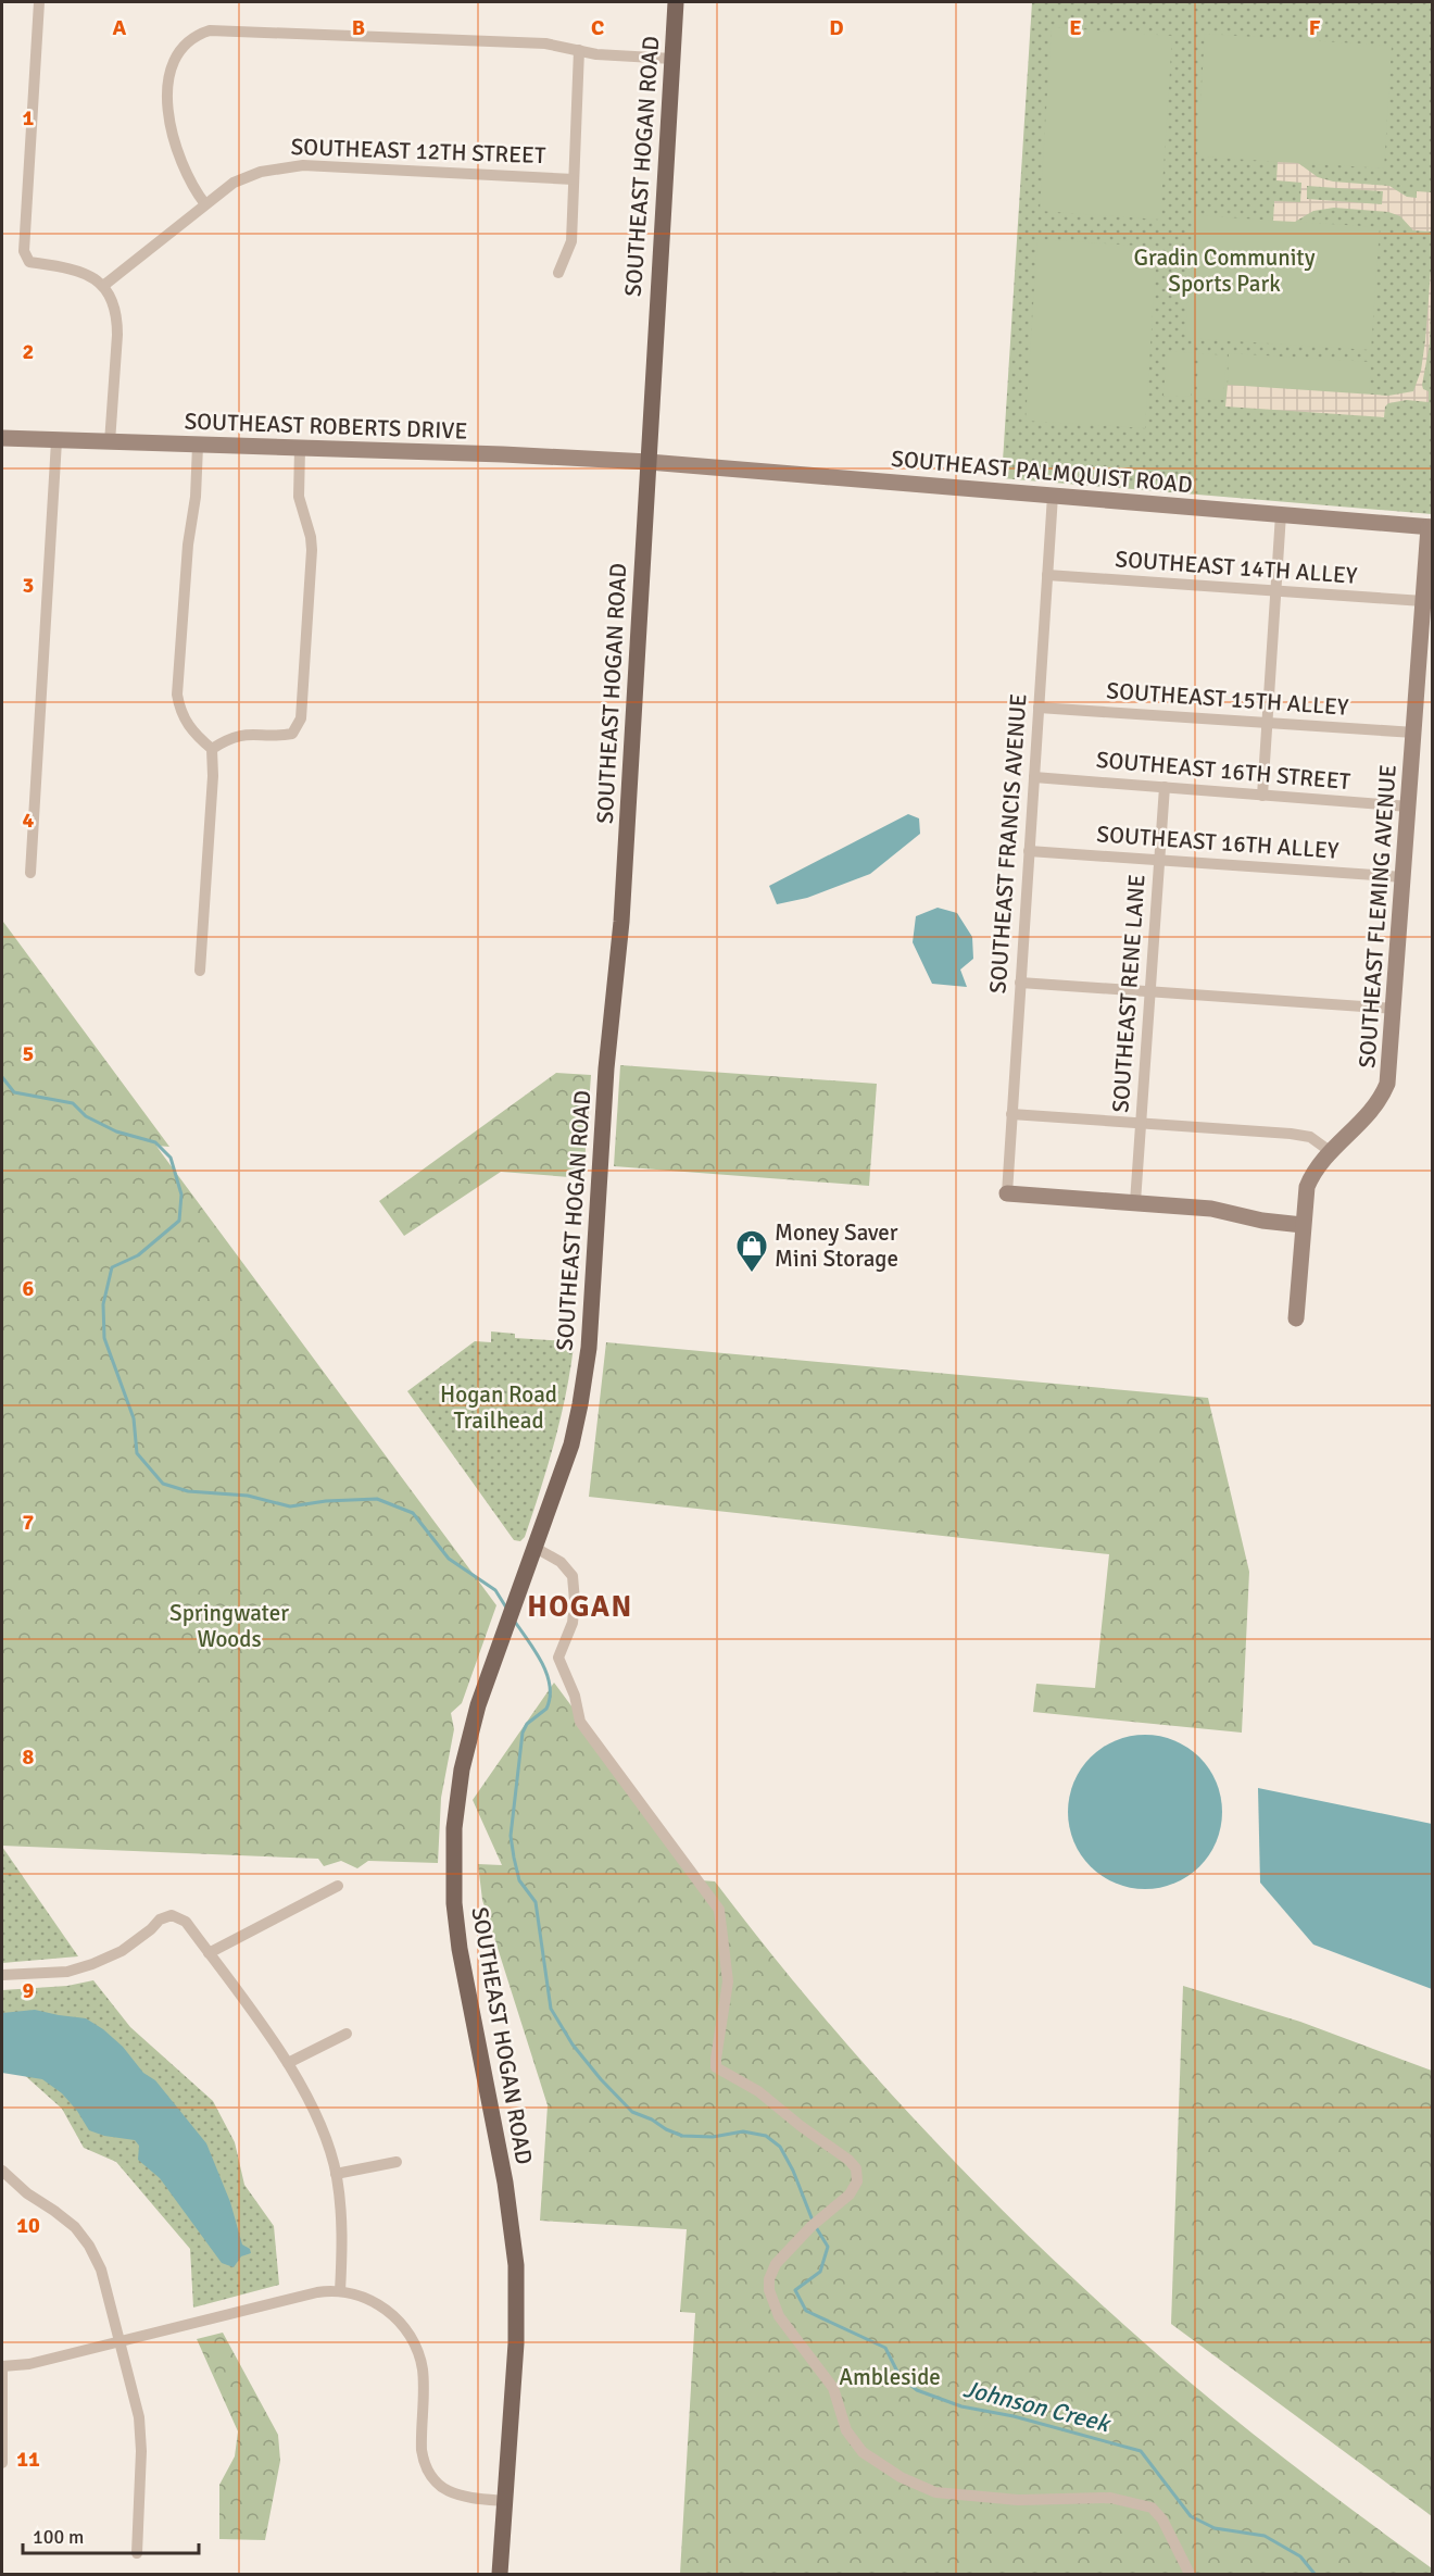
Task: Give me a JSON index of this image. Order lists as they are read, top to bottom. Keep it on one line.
{"streets":{"main road":["SOUTHEAST HOGAN ROAD"],"street":["SOUTHEAST 12TH STREET","SOUTHEAST ROBERTS DRIVE","SOUTHEAST PALMQUIST ROAD","SOUTHEAST 14TH ALLEY","SOUTHEAST 15TH ALLEY","SOUTHEAST 16TH STREET","SOUTHEAST 16TH ALLEY","SOUTHEAST FRANCIS AVENUE","SOUTHEAST FLEMING AVENUE","SOUTHEAST RENE LANE"]},"crossings":[["SOUTHEAST HOGAN ROAD","SOUTHEAST ROBERTS DRIVE"],["SOUTHEAST HOGAN ROAD","SOUTHEAST PALMQUIST ROAD"],["SOUTHEAST ROBERTS DRIVE","SOUTHEAST PALMQUIST ROAD"],["SOUTHEAST PALMQUIST ROAD","SOUTHEAST FRANCIS AVENUE"],["SOUTHEAST PALMQUIST ROAD","SOUTHEAST FLEMING AVENUE"],["SOUTHEAST 14TH ALLEY","SOUTHEAST FRANCIS AVENUE"],["SOUTHEAST 14TH ALLEY","SOUTHEAST FLEMING AVENUE"],["SOUTHEAST 15TH ALLEY","SOUTHEAST FRANCIS AVENUE"],["SOUTHEAST 15TH ALLEY","SOUTHEAST FLEMING AVENUE"],["SOUTHEAST 16TH STREET","SOUTHEAST FRANCIS AVENUE"],["SOUTHEAST 16TH STREET","SOUTHEAST FLEMING AVENUE"],["SOUTHEAST 16TH STREET","SOUTHEAST RENE LANE"],["SOUTHEAST 16TH ALLEY","SOUTHEAST FRANCIS AVENUE"],["SOUTHEAST 16TH ALLEY","SOUTHEAST FLEMING AVENUE"],["SOUTHEAST 16TH ALLEY","SOUTHEAST RENE LANE"]],"districts":["HOGAN"],"water":["Johnson Creek"],"parks":["Gradin Community Sports Park","Hogan Road Trailhead","Springwater Woods","Ambleside"],"places":{"shop":["Money Saver Mini Storage"]},"scale_bar":"100 m","grid":{"columns":["A","B","C","D","E","F"],"rows":["1","2","3","4","5","6","7","8","9","10","11"]}}
